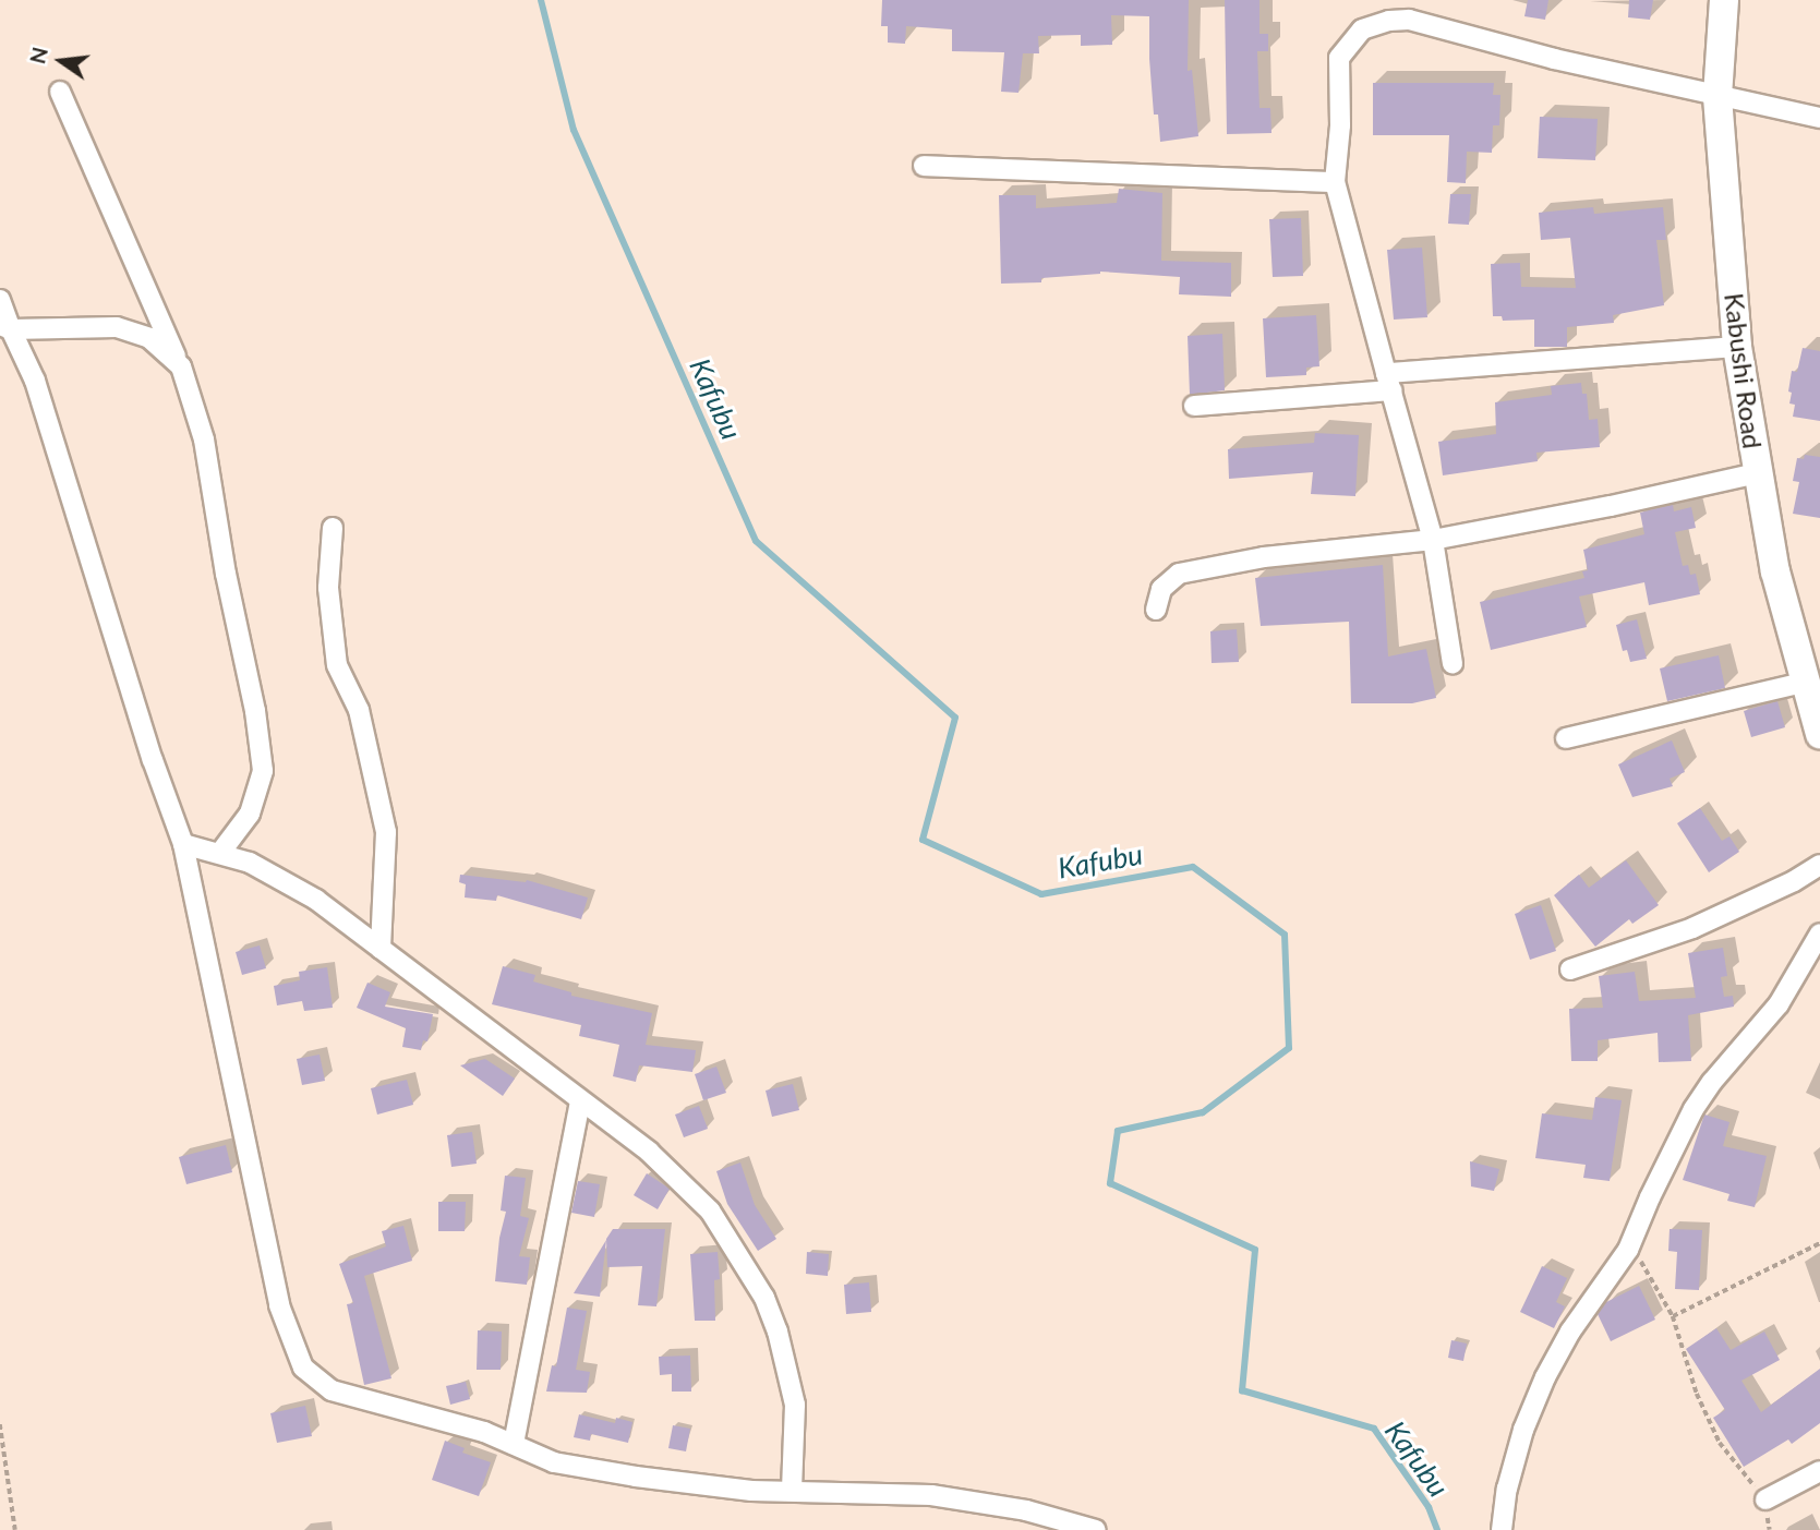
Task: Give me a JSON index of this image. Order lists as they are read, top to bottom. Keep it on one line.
{"streets":{"main road":["Kabushi Road"]},"water":["Kafubu"],"north":"left"}
